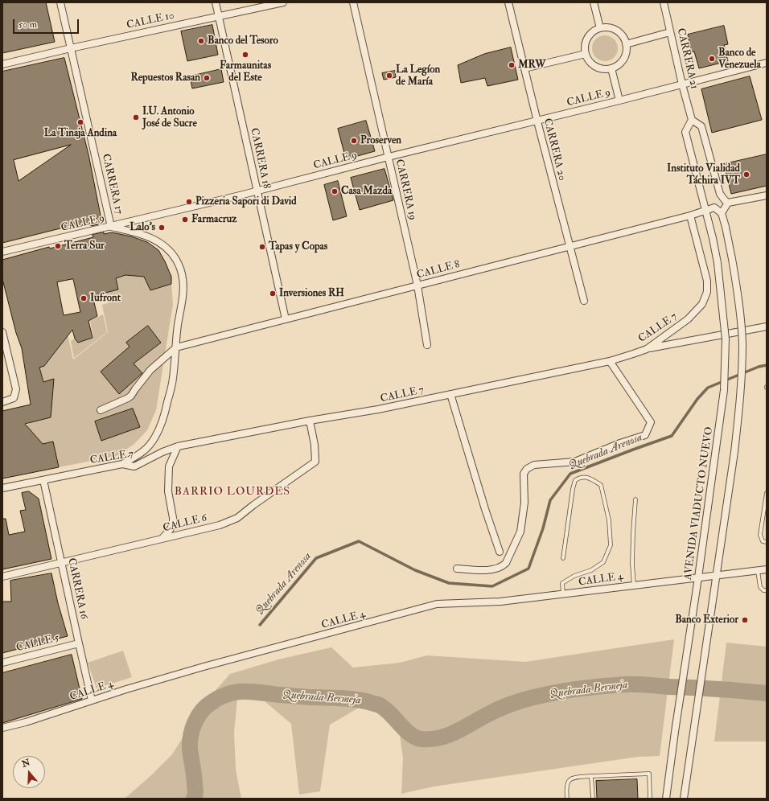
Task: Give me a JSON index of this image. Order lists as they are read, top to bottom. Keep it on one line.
{"streets":{"street":["CALLE 10","CARRERA 21","CALLE 9","CARRERA 20","CARRERA 18","CARRERA 17","CARRERA 19","CALLE 8","CALLE 7","AVENIDA VIADUCTO NUEVO","CALLE 6","CALLE 4","CARRERA 16","CALLE 5"]},"crossings":[["CALLE 10","CARRERA 18"],["CALLE 10","CARRERA 17"],["CARRERA 21","CALLE 9"],["CALLE 9","CARRERA 20"],["CALLE 9","CARRERA 18"],["CALLE 9","CARRERA 17"],["CALLE 9","CARRERA 19"],["CARRERA 20","CALLE 8"],["CARRERA 18","CALLE 8"],["CARRERA 17","CALLE 8"],["CARRERA 17","CALLE 7"],["CARRERA 19","CALLE 8"],["CALLE 8","CALLE 7"],["CALLE 8","AVENIDA VIADUCTO NUEVO"],["CALLE 7","CALLE 6"],["CALLE 7","CARRERA 16"],["AVENIDA VIADUCTO NUEVO","CALLE 4"],["CALLE 6","CARRERA 16"],["CALLE 4","CARRERA 16"],["CARRERA 16","CALLE 5"]],"districts":["BARRIO LOURDES"],"water":["Quebrada Arenosa","Quebrada Bermeja"],"places":["Banco del Tesoro","Farmaunitas del Este","Banco de Venezuela","MRW","La Legíon de María","Repuestos Rasan","I.U. Antonio José de Sucre","La Tinaja Andina","Proserven","Instituto Vialidad Táchira IVT","Casa Mazda","Pizzeria Sapori di David","Farmacruz","Lalo's","Terra Sur","Tapas y Copas","Inversiones RH","Iufront","Banco Exterior"],"scale_bar":"50 m","north":"top"}
